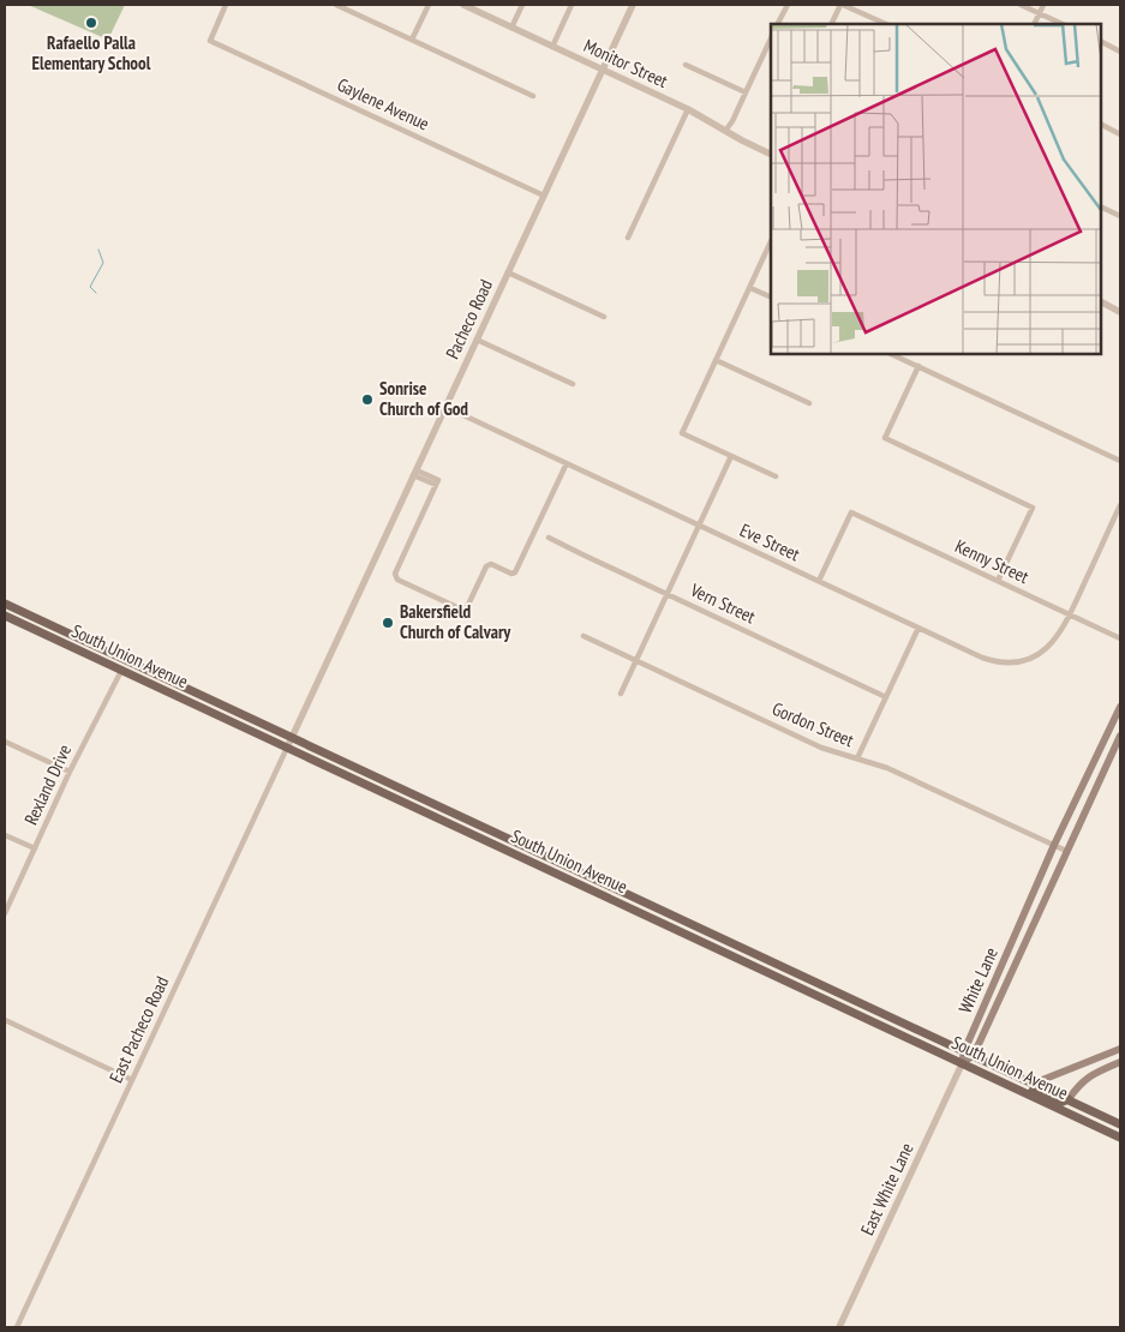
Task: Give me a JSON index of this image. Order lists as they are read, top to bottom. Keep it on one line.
{"streets":{"main road":["South Union Avenue","White Lane"],"street":["Monitor Street","Gaylene Avenue","Pacheco Road","Eve Street","Kenny Street","Vern Street","Gordon Street","Rexland Drive","East Pacheco Road","East White Lane"]},"crossings":[["Monitor Street","Pacheco Road"],["Gaylene Avenue","Pacheco Road"],["Pacheco Road","Eve Street"],["Pacheco Road","South Union Avenue"],["Pacheco Road","East Pacheco Road"],["Eve Street","Kenny Street"],["South Union Avenue","Rexland Drive"],["South Union Avenue","White Lane"],["South Union Avenue","East Pacheco Road"],["South Union Avenue","East White Lane"],["Gordon Street","White Lane"],["White Lane","East White Lane"]],"places":["Rafaello Palla Elementary School","Sonrise Church of God","Bakersfield Church of Calvary"]}
